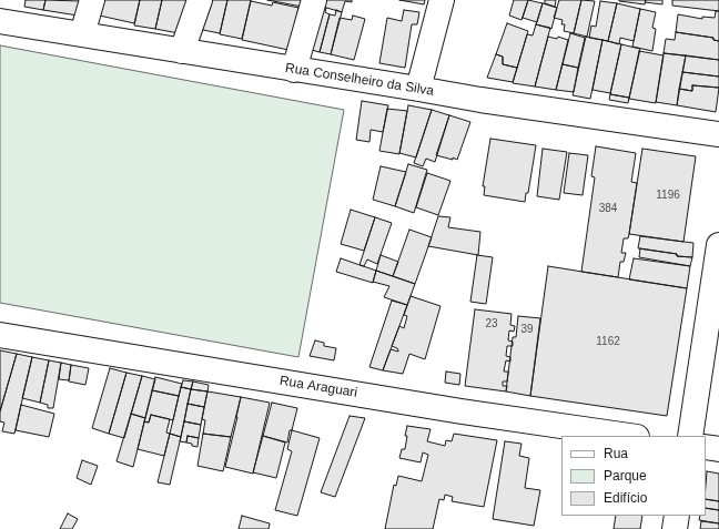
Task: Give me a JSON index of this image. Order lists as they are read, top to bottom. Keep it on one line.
{"streets":{"street":["Rua Conselheiro da Silva","Rua Araguari"]},"house_numbers":["1196","384","23","39","1162"],"legend":["Rua","Parque","Edifício"]}
